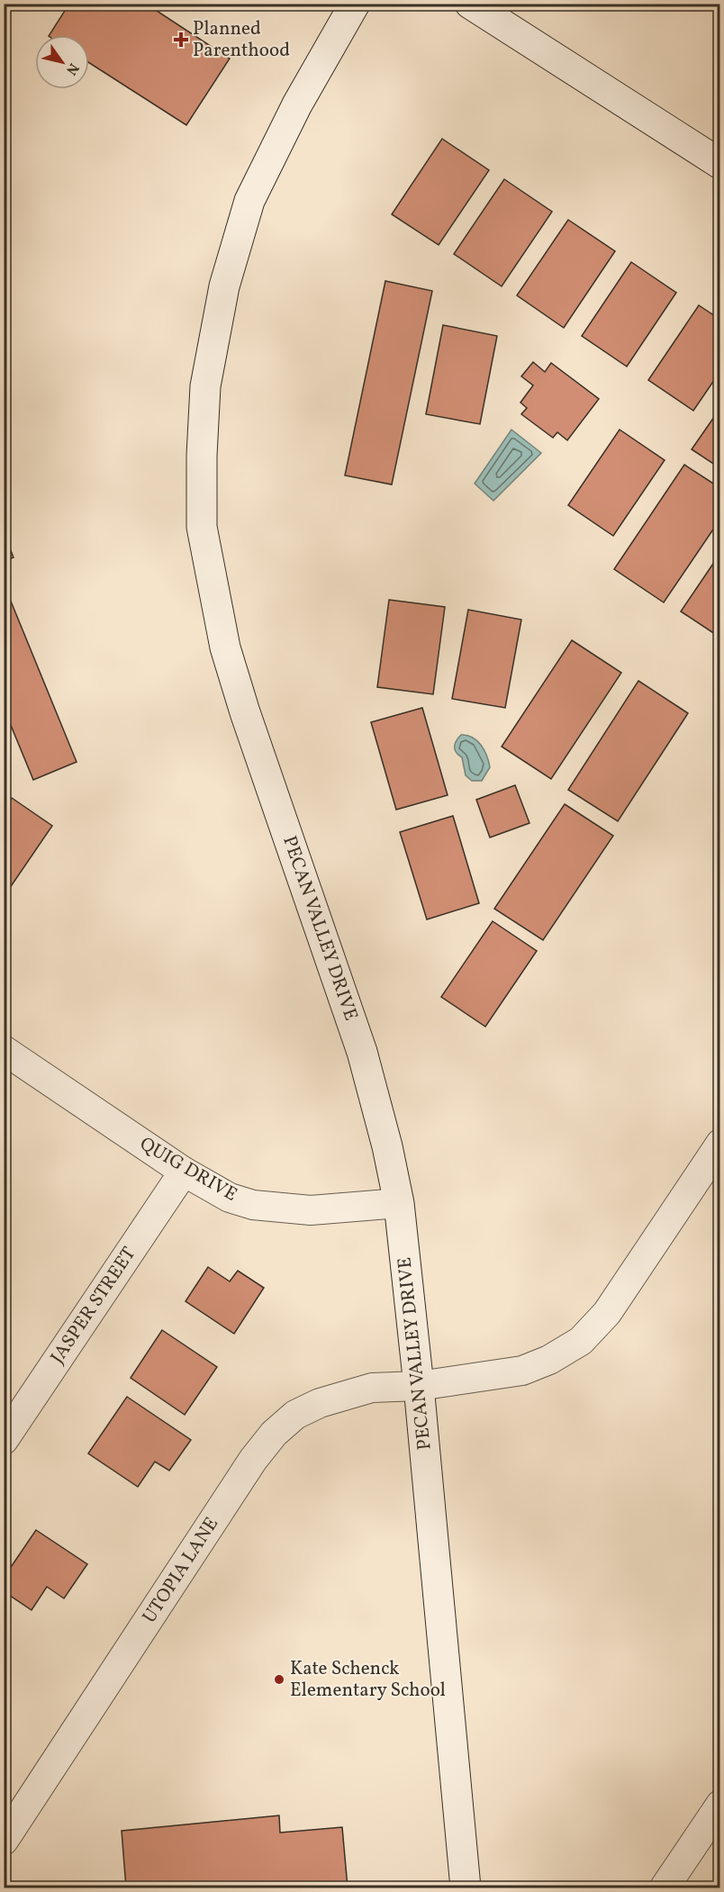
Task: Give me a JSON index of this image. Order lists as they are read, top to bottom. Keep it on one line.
{"streets":{"main road":["PECAN VALLEY DRIVE"],"street":["QUIG DRIVE","JASPER STREET","UTOPIA LANE"]},"crossings":[["PECAN VALLEY DRIVE","QUIG DRIVE"],["PECAN VALLEY DRIVE","UTOPIA LANE"],["QUIG DRIVE","JASPER STREET"]],"places":{"health":["Planned Parenthood"],"other":["Kate Schenck Elementary School"]},"north":"bottom right"}
